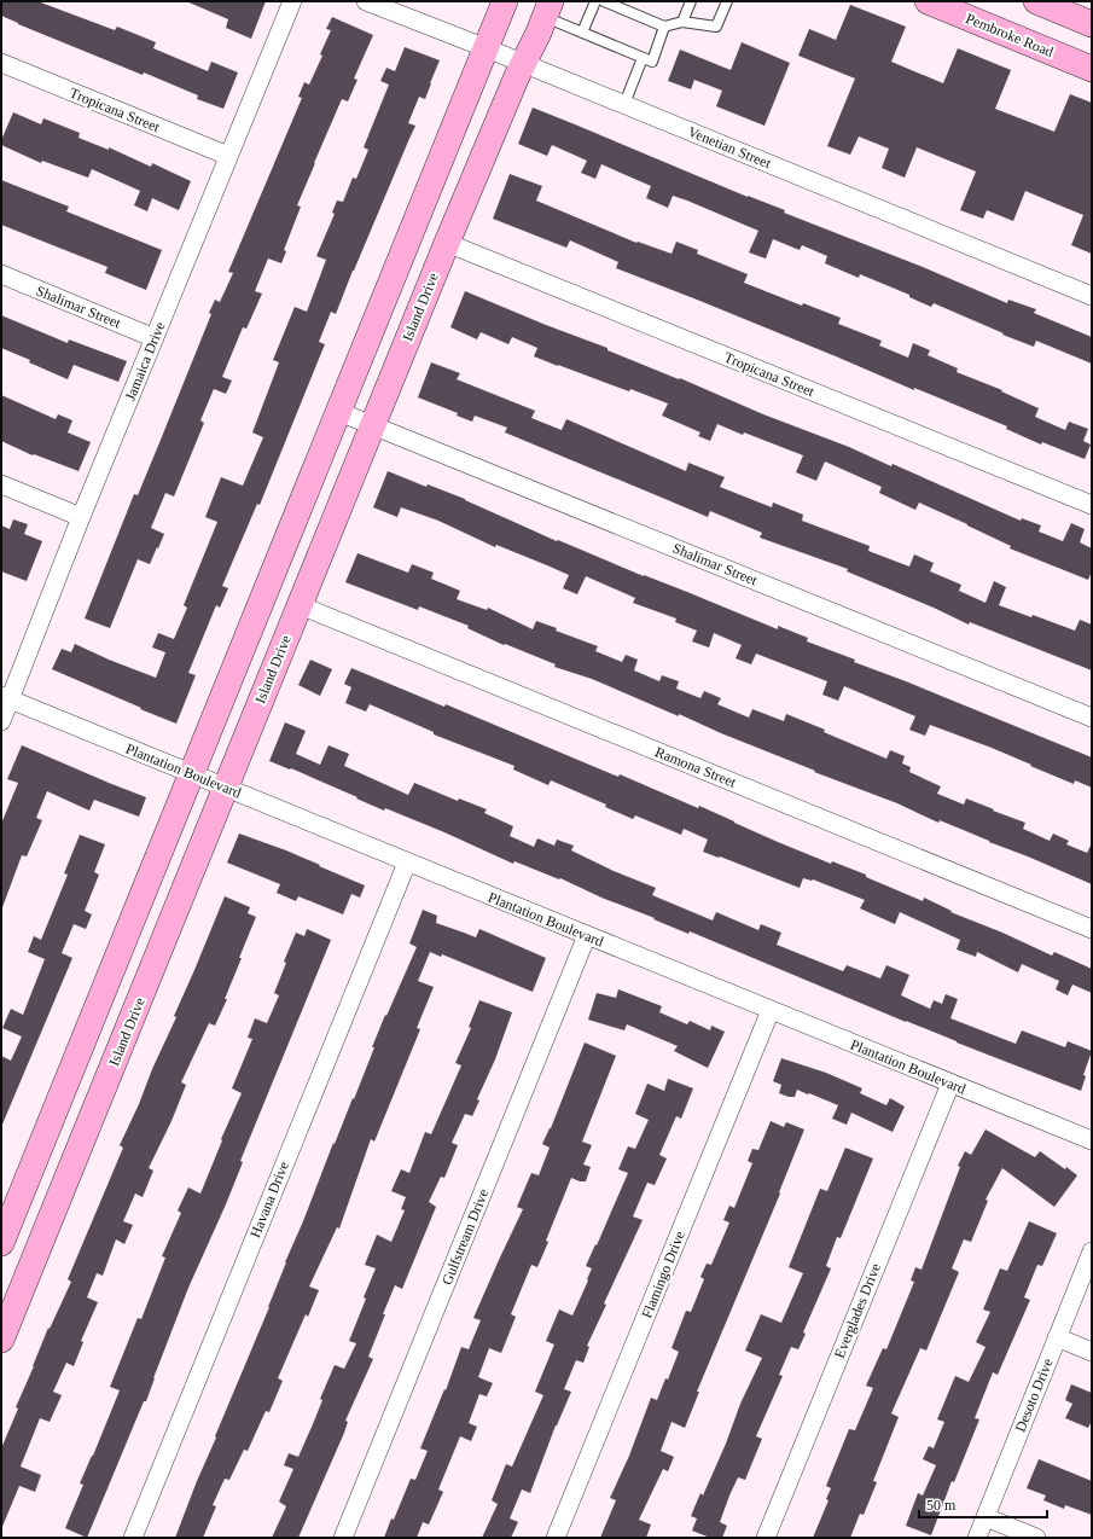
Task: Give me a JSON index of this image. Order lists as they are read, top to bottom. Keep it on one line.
{"streets":{"street":["Pembroke Road","Tropicana Street","Venetian Street","Shalimar Street","Island Drive","Jamaica Drive","Ramona Street","Plantation Boulevard","Havana Drive","Gulfstream Drive","Flamingo Drive","Everglades Drive","Desoto Drive"]},"crossings":[["Tropicana Street","Island Drive"],["Tropicana Street","Jamaica Drive"],["Venetian Street","Island Drive"],["Shalimar Street","Island Drive"],["Shalimar Street","Jamaica Drive"],["Island Drive","Ramona Street"],["Island Drive","Plantation Boulevard"],["Jamaica Drive","Plantation Boulevard"],["Plantation Boulevard","Havana Drive"],["Plantation Boulevard","Gulfstream Drive"],["Plantation Boulevard","Flamingo Drive"],["Plantation Boulevard","Everglades Drive"]],"scale_bar":"50 m"}
